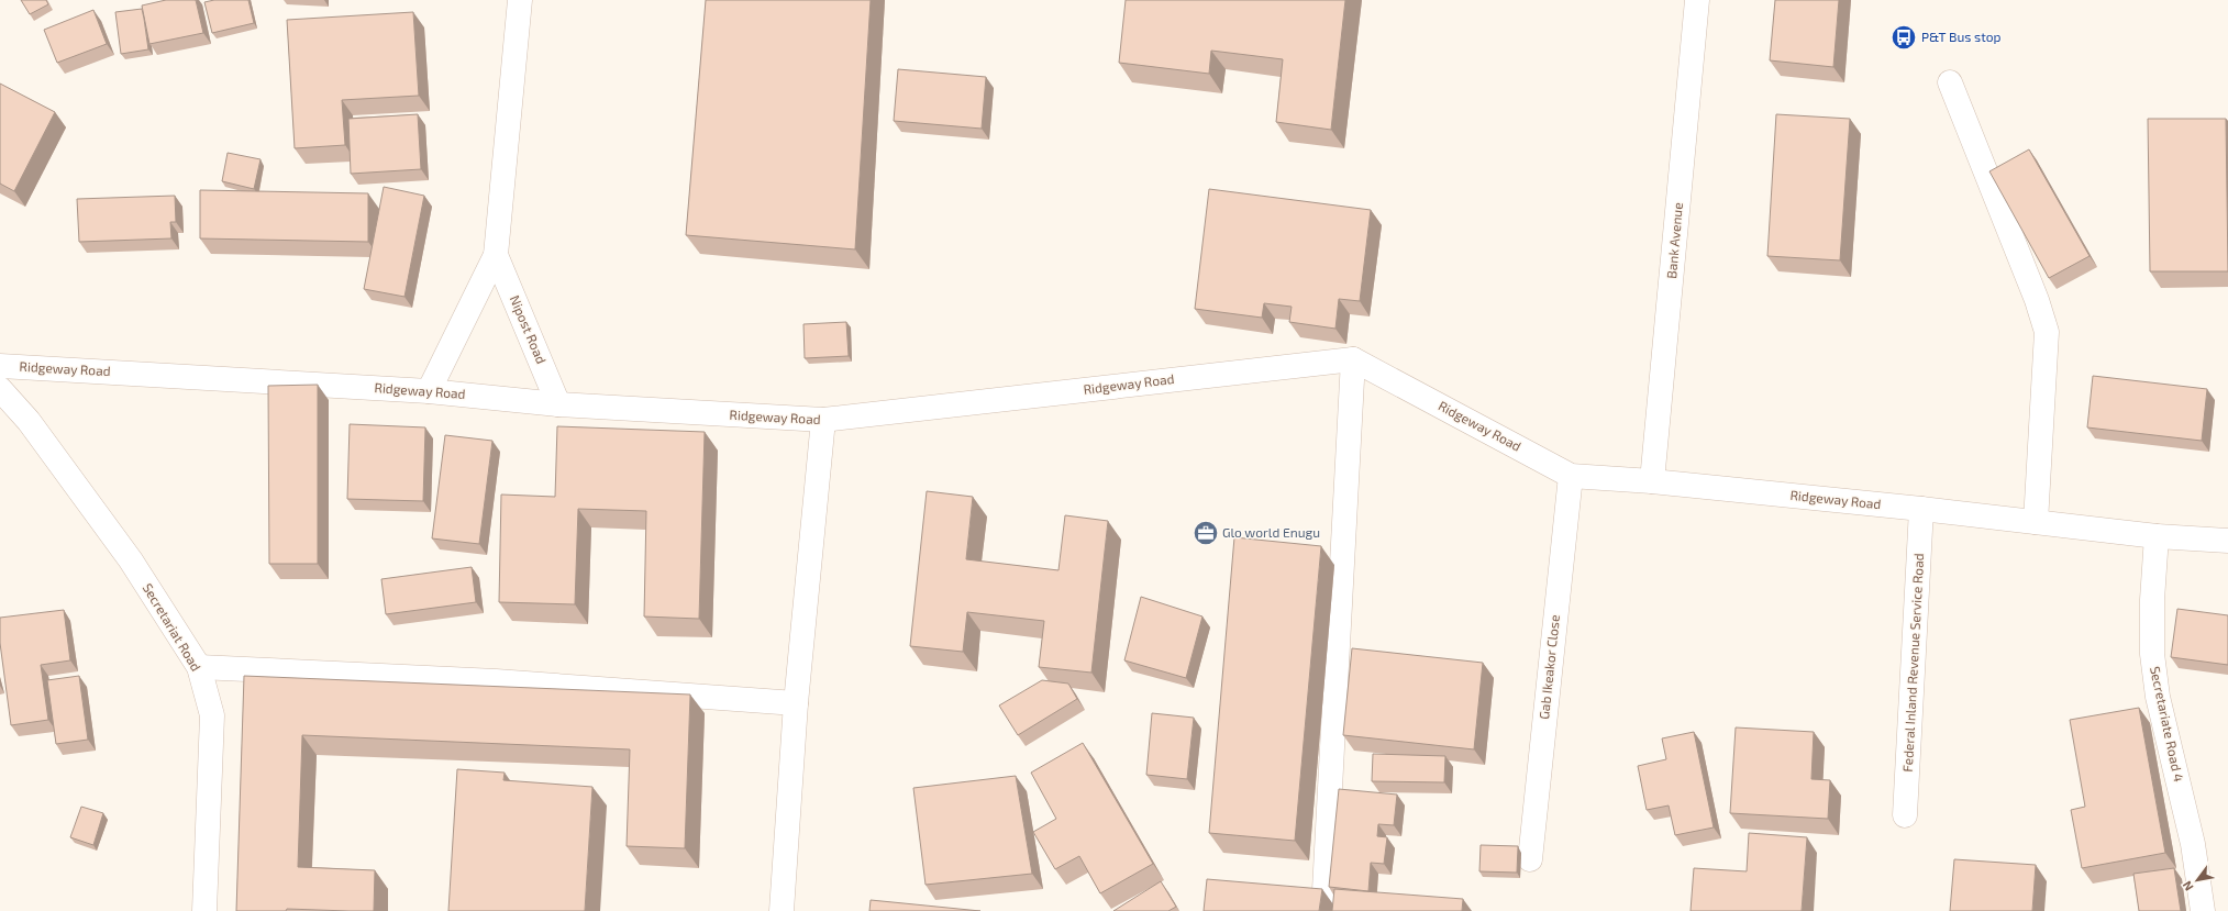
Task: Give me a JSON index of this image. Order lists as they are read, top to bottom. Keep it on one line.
{"streets":{"street":["Bank Avenue","Nipost Road","Ridgeway Road","Secretariat Road","Federal Inland Revenue Service Road","Gab Ikeakor Close","Secretariate Road 4"]},"crossings":[["Bank Avenue","Ridgeway Road"],["Nipost Road","Ridgeway Road"],["Ridgeway Road","Federal Inland Revenue Service Road"],["Ridgeway Road","Gab Ikeakor Close"],["Ridgeway Road","Secretariate Road 4"]],"places":{"bus stop":["P&T Bus stop"],"office":["Glo world Enugu"]},"north":"bottom left"}
